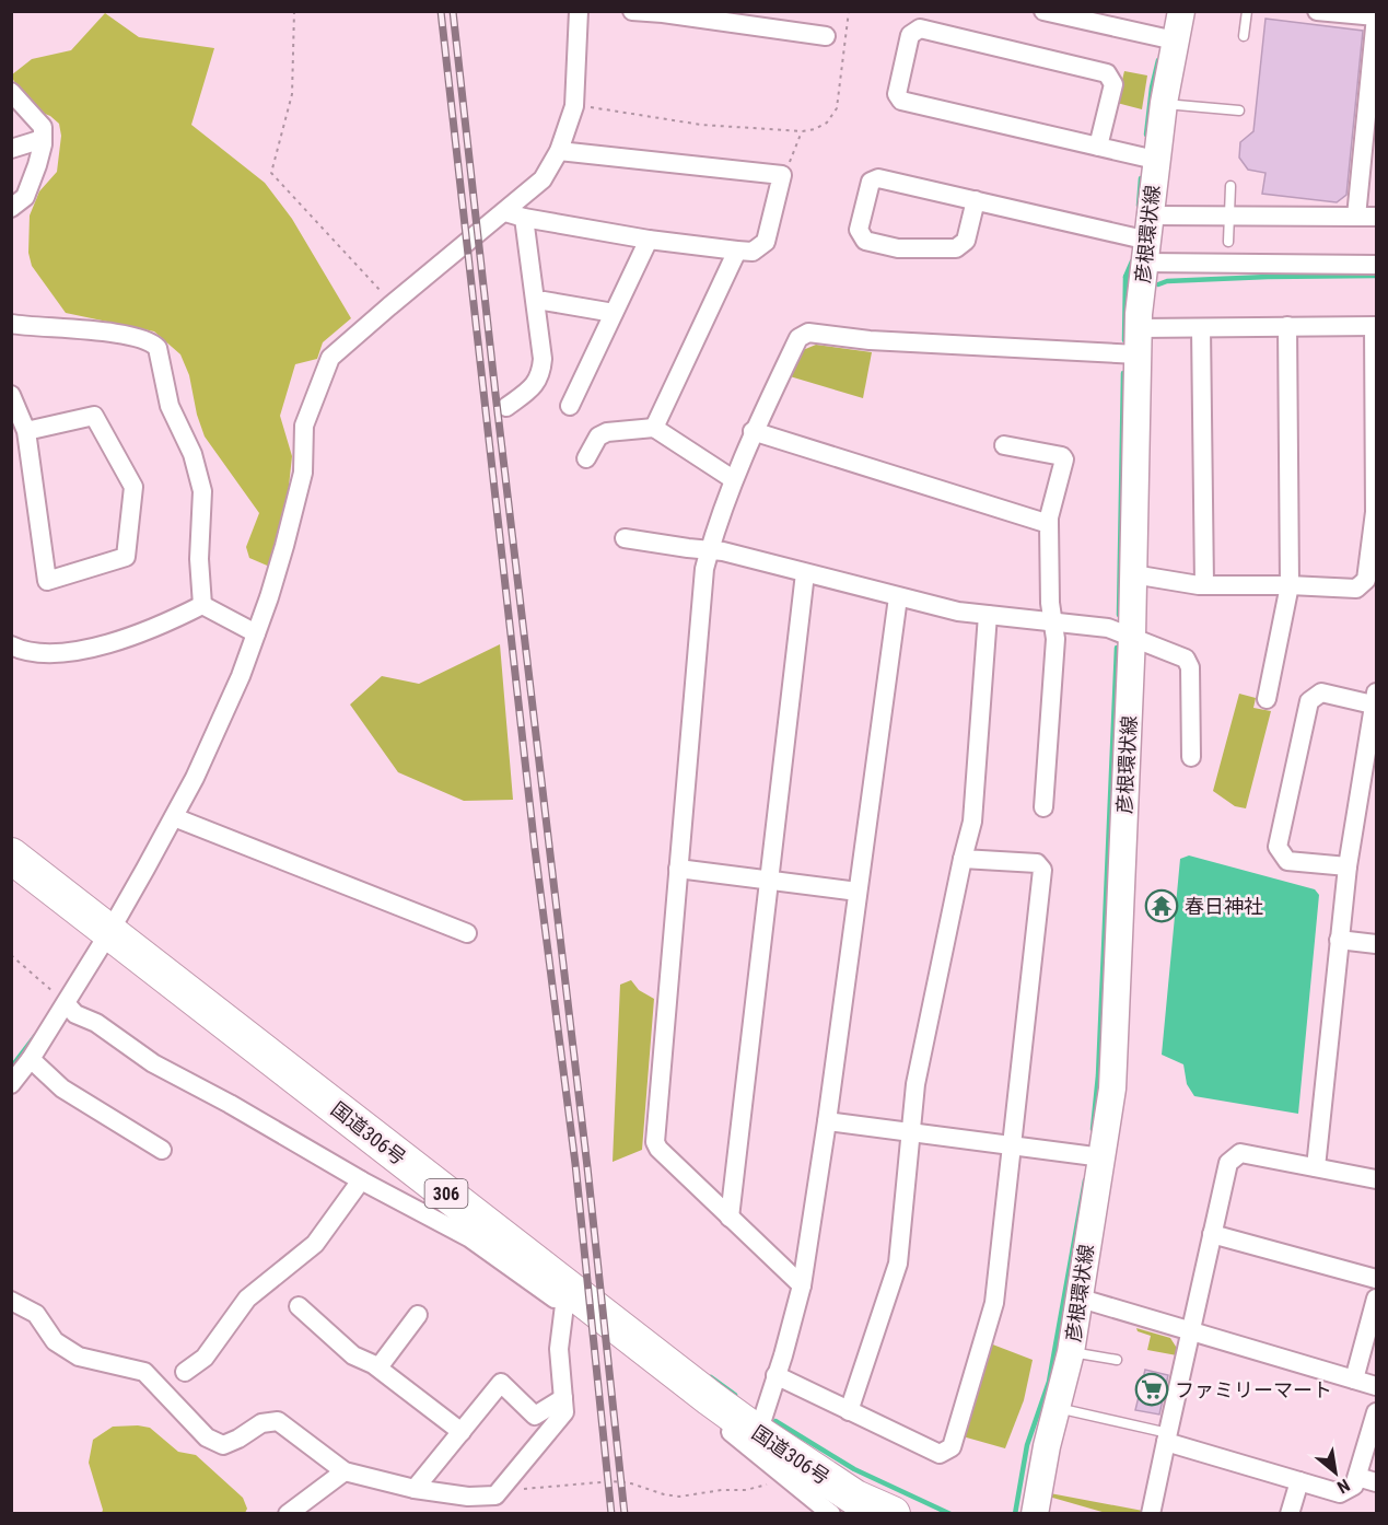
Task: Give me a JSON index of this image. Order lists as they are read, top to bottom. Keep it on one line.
{"streets":{"highway":["国道306号","306"],"main road":["彦根環状線"]},"places":{"temple":["春日神社"],"supermarket":["ファミリーマート"]},"north":"bottom right"}
